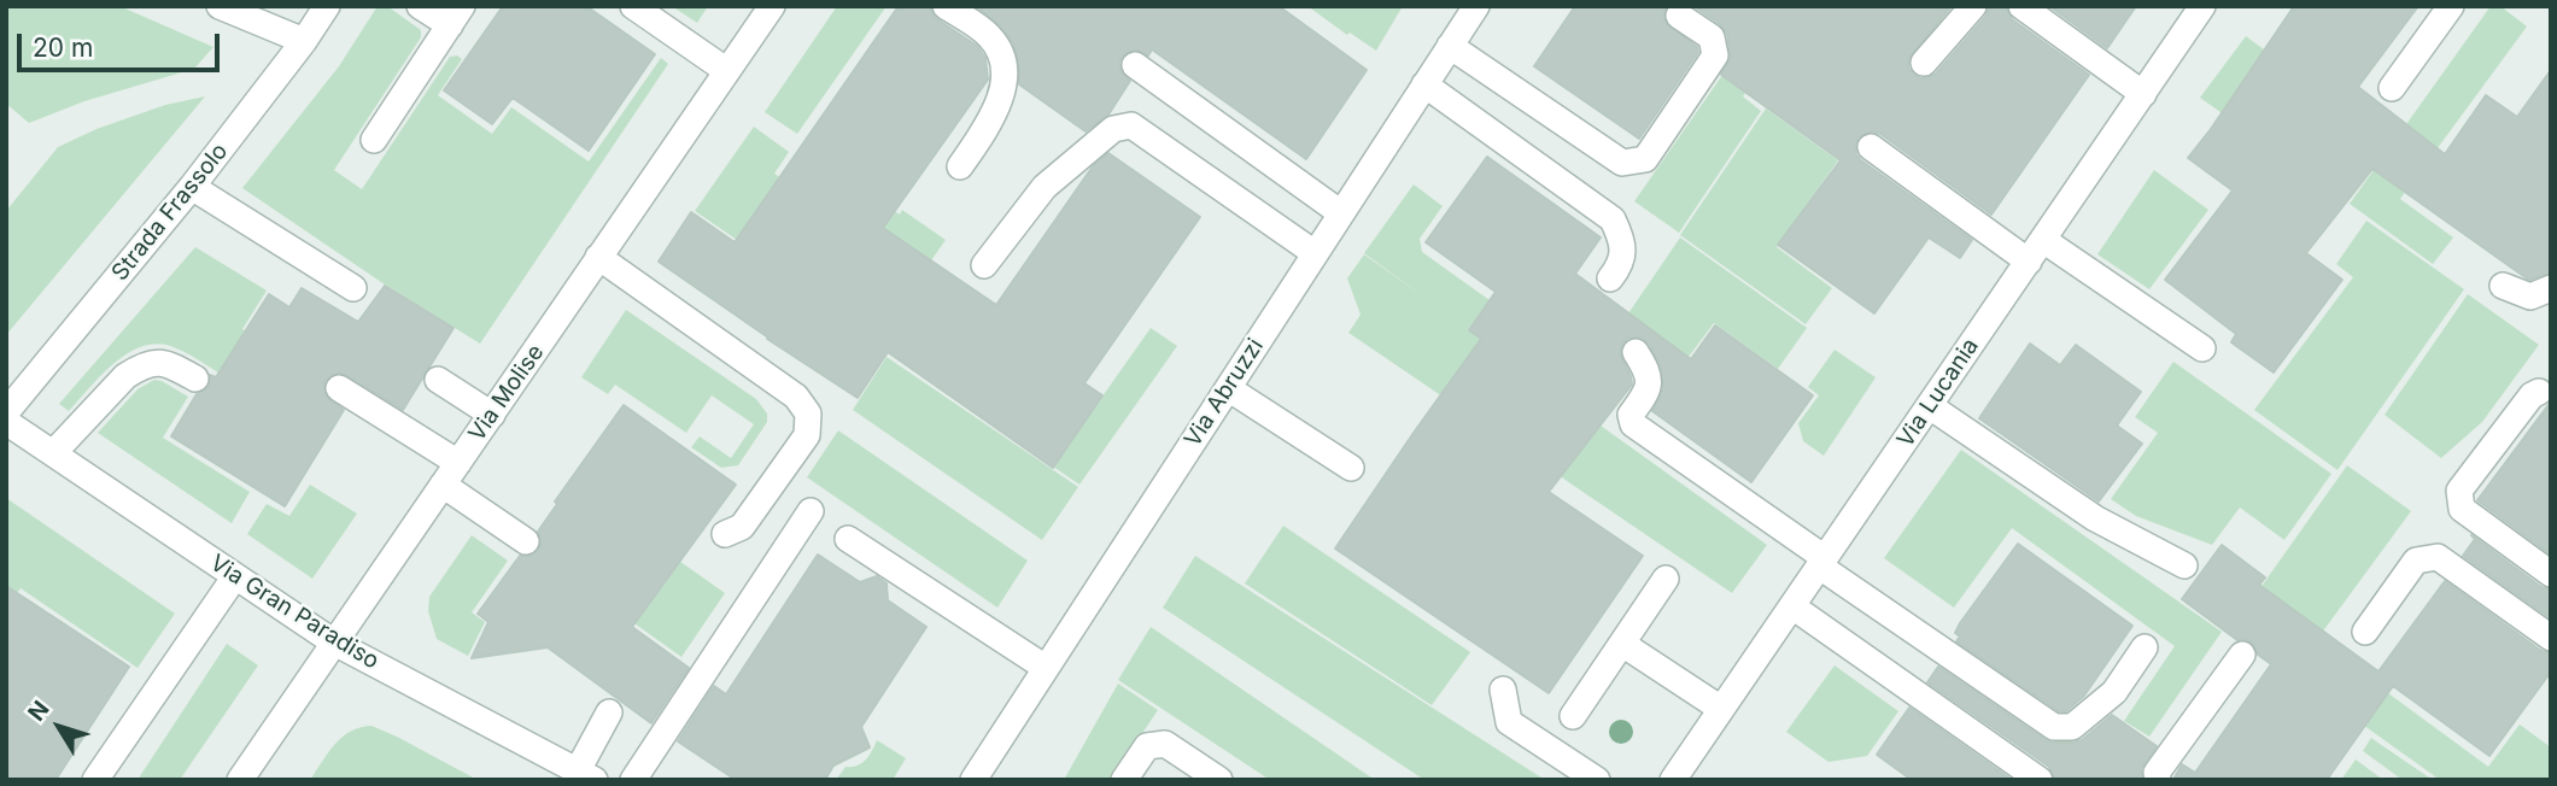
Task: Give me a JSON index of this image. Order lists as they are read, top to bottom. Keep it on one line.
{"streets":{"street":["Strada Frassolo","Via Molise","Via Abruzzi","Via Lucania","Via Gran Paradiso"]},"crossings":[["Via Molise","Via Gran Paradiso"]],"scale_bar":"20 m","north":"top left"}
